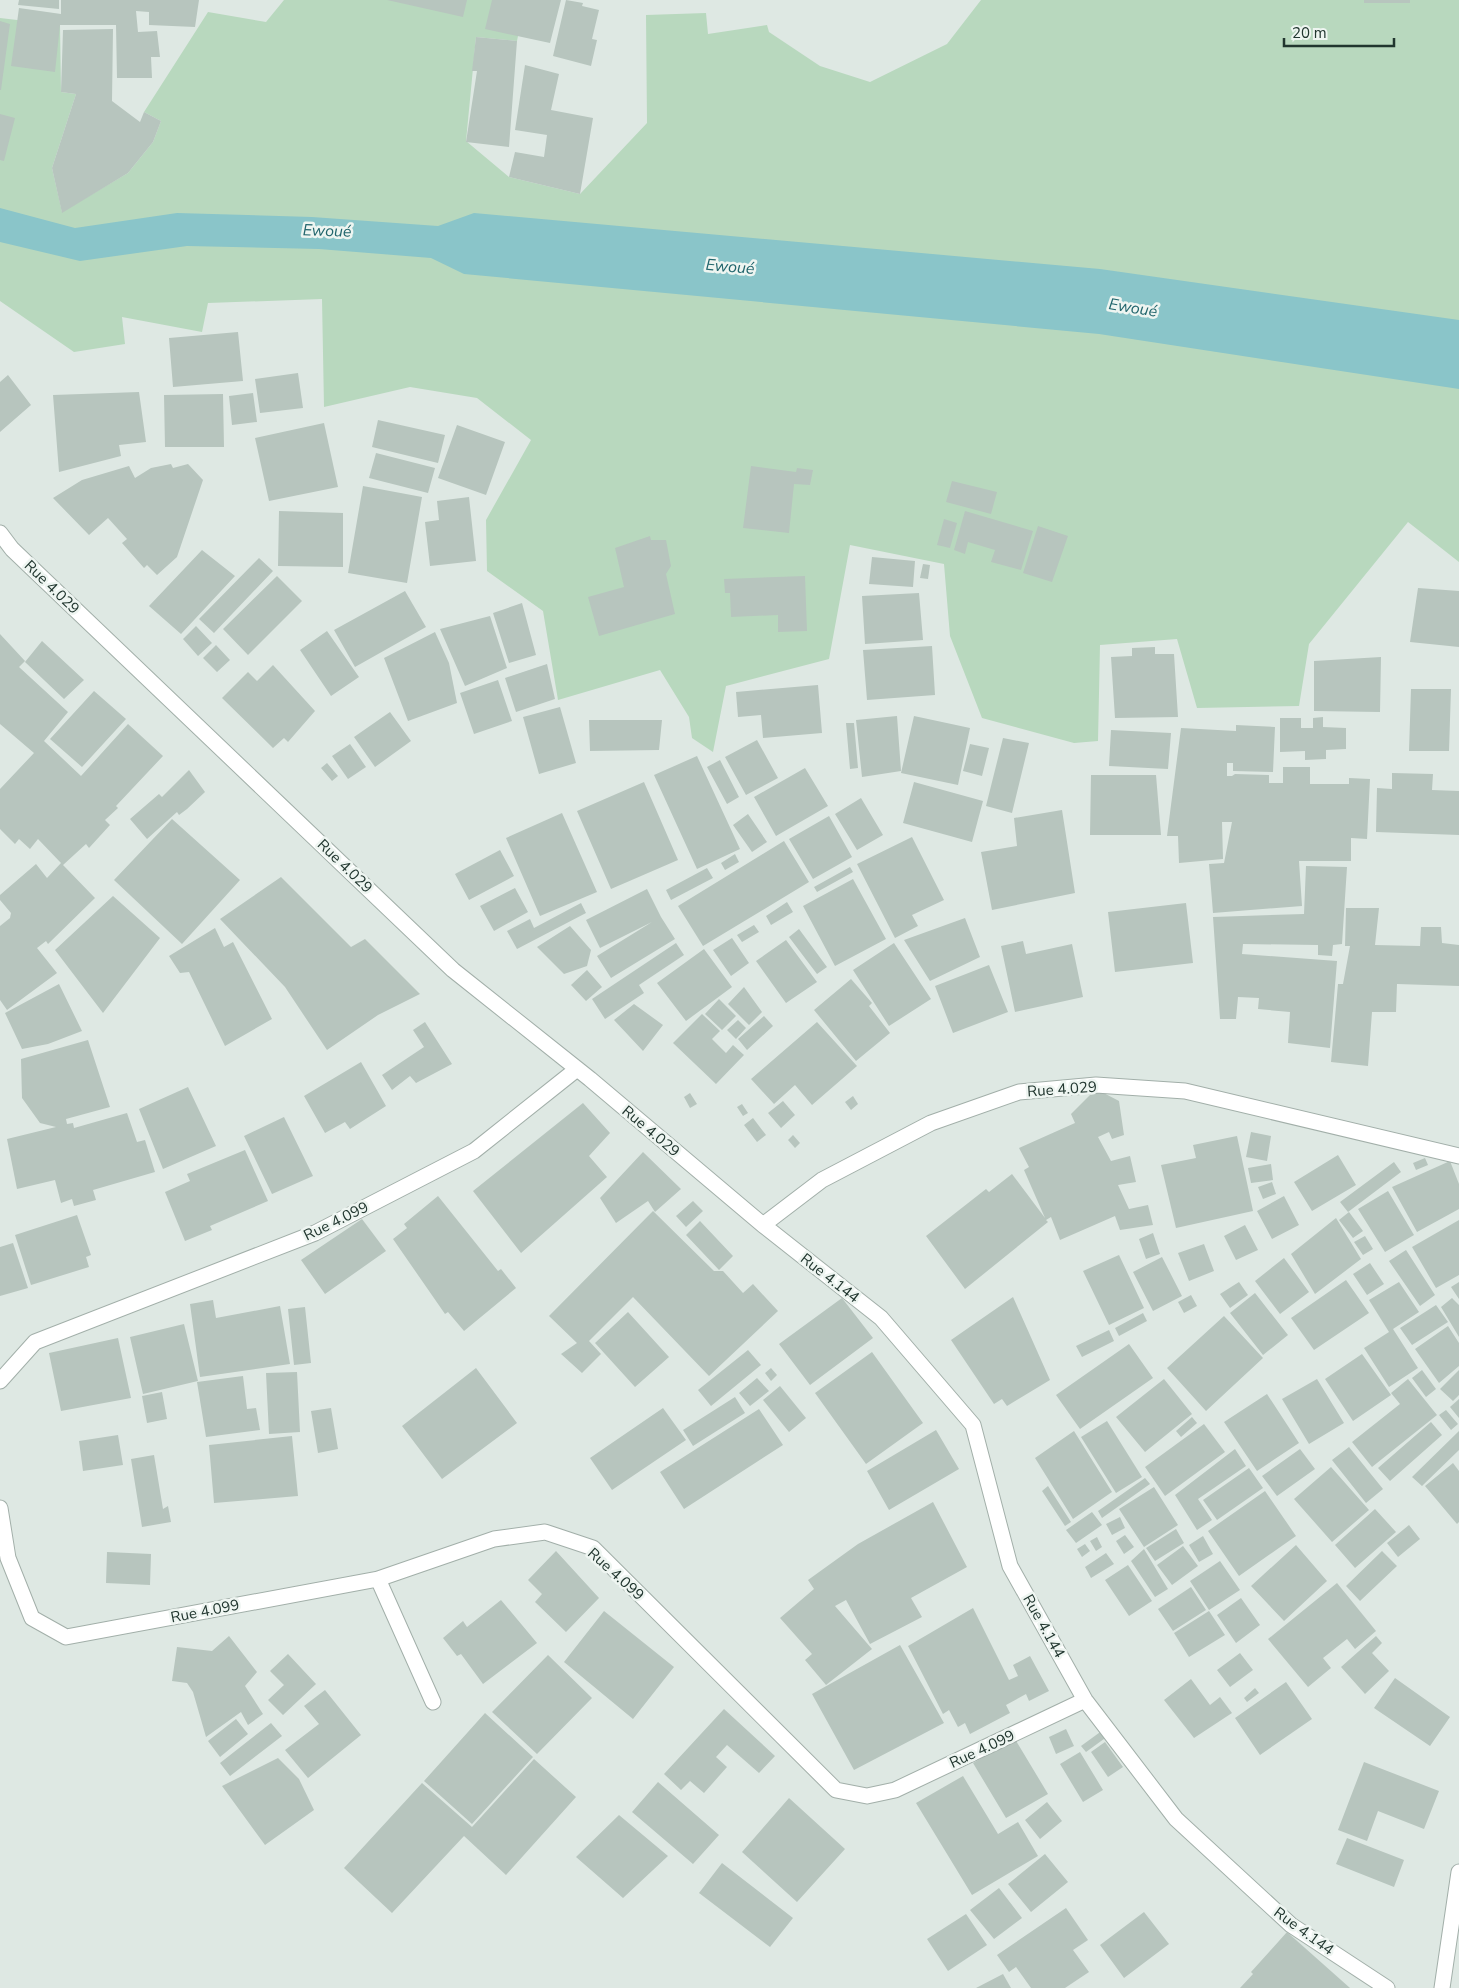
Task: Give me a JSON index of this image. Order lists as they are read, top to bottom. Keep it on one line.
{"streets":{"street":["Rue 4.029","Rue 4.099","Rue 4.144"]},"crossings":[["Rue 4.029","Rue 4.099"],["Rue 4.029","Rue 4.144"],["Rue 4.099","Rue 4.144"]],"water":["Ewoué"],"scale_bar":"20 m"}
